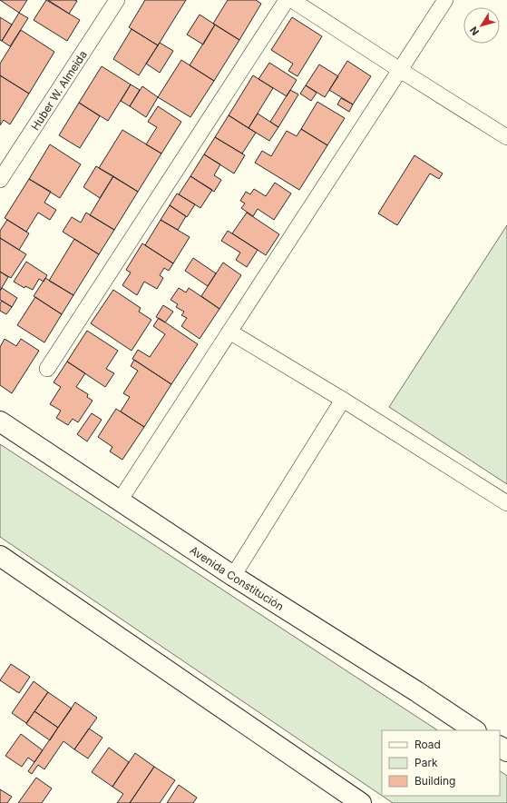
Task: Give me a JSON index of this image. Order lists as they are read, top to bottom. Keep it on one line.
{"streets":{"main road":["Avenida Constitución"],"street":["Huber W. Almeida"]},"legend":["Road","Park","Building"],"north":"bottom left"}
